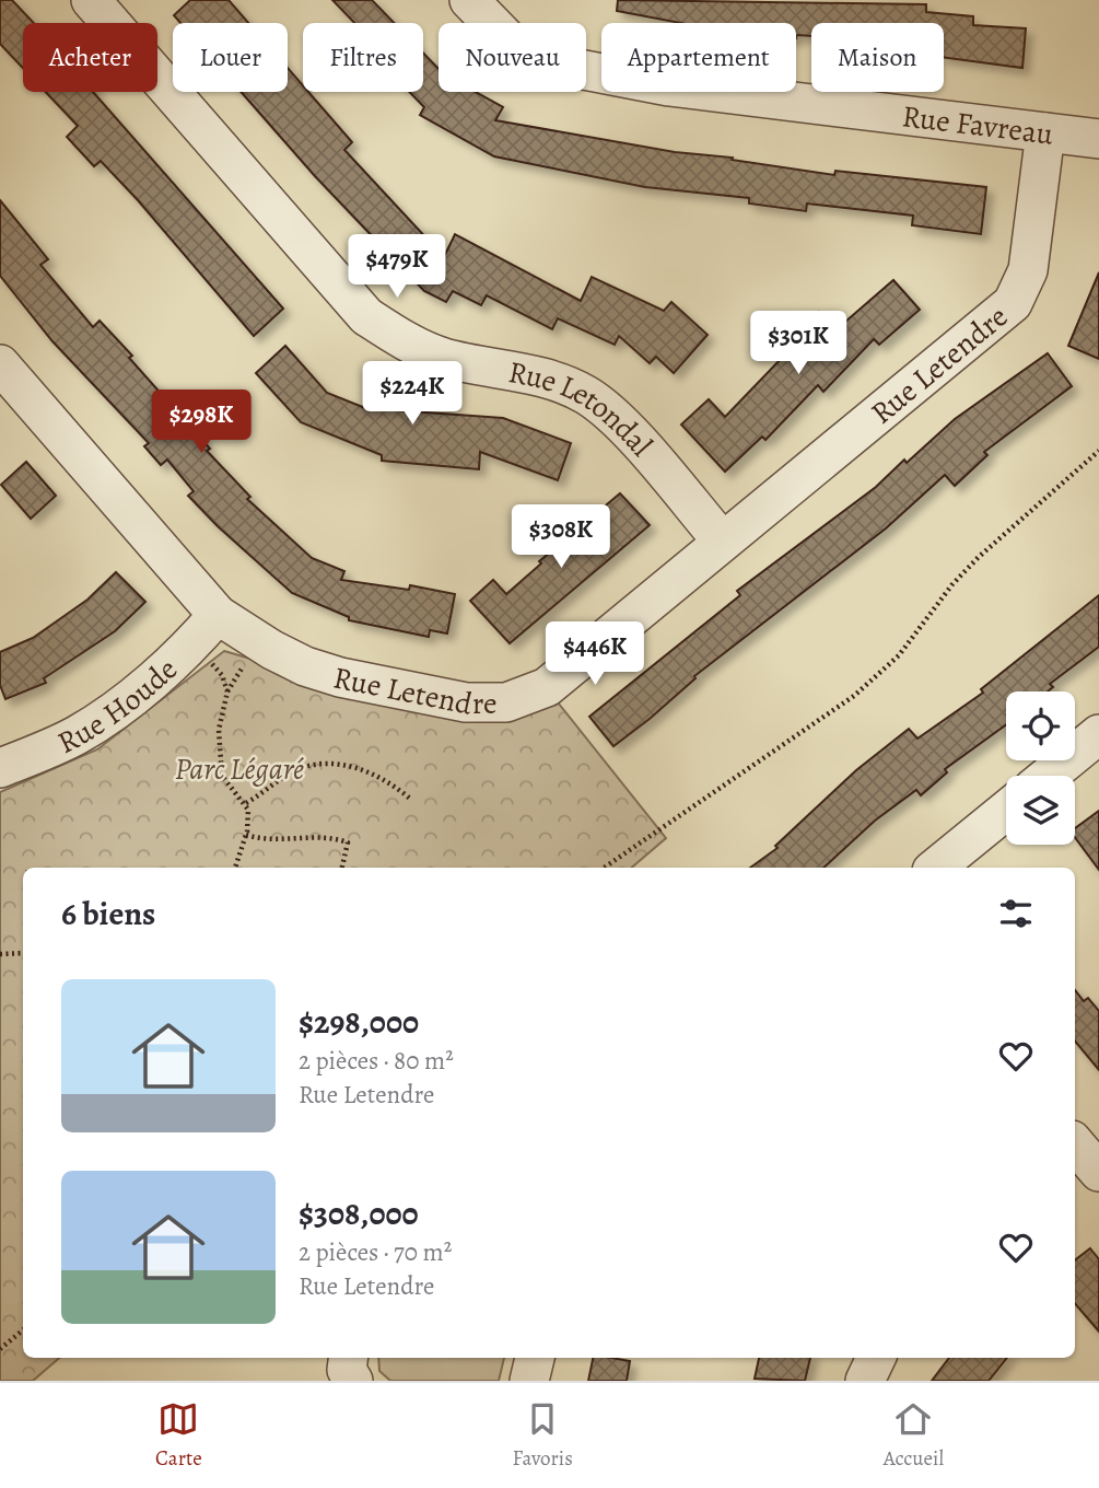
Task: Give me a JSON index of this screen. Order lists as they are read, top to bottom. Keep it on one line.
{"streets":{"street":["Rue Favreau","Rue Letendre","Rue Letondal","Rue Houde"]},"crossings":[["Rue Favreau","Rue Letendre"],["Rue Letendre","Rue Letondal"],["Rue Letendre","Rue Houde"]],"parks":["Parc Légaré"],"page":{"chip":["Acheter","Louer","Filtres","Nouveau","Appartement","Maison"],"price":["$479K","$301K","$224K","$298K","$308K","$446K"],"heading":"6 biens","list":[{"name":"$298,000","note":"2 pièces · 80 m² · Rue Letendre"},{"name":"$308,000","note":"2 pièces · 70 m² · Rue Letendre"}],"tabs":["Carte","Favoris","Accueil"]}}
